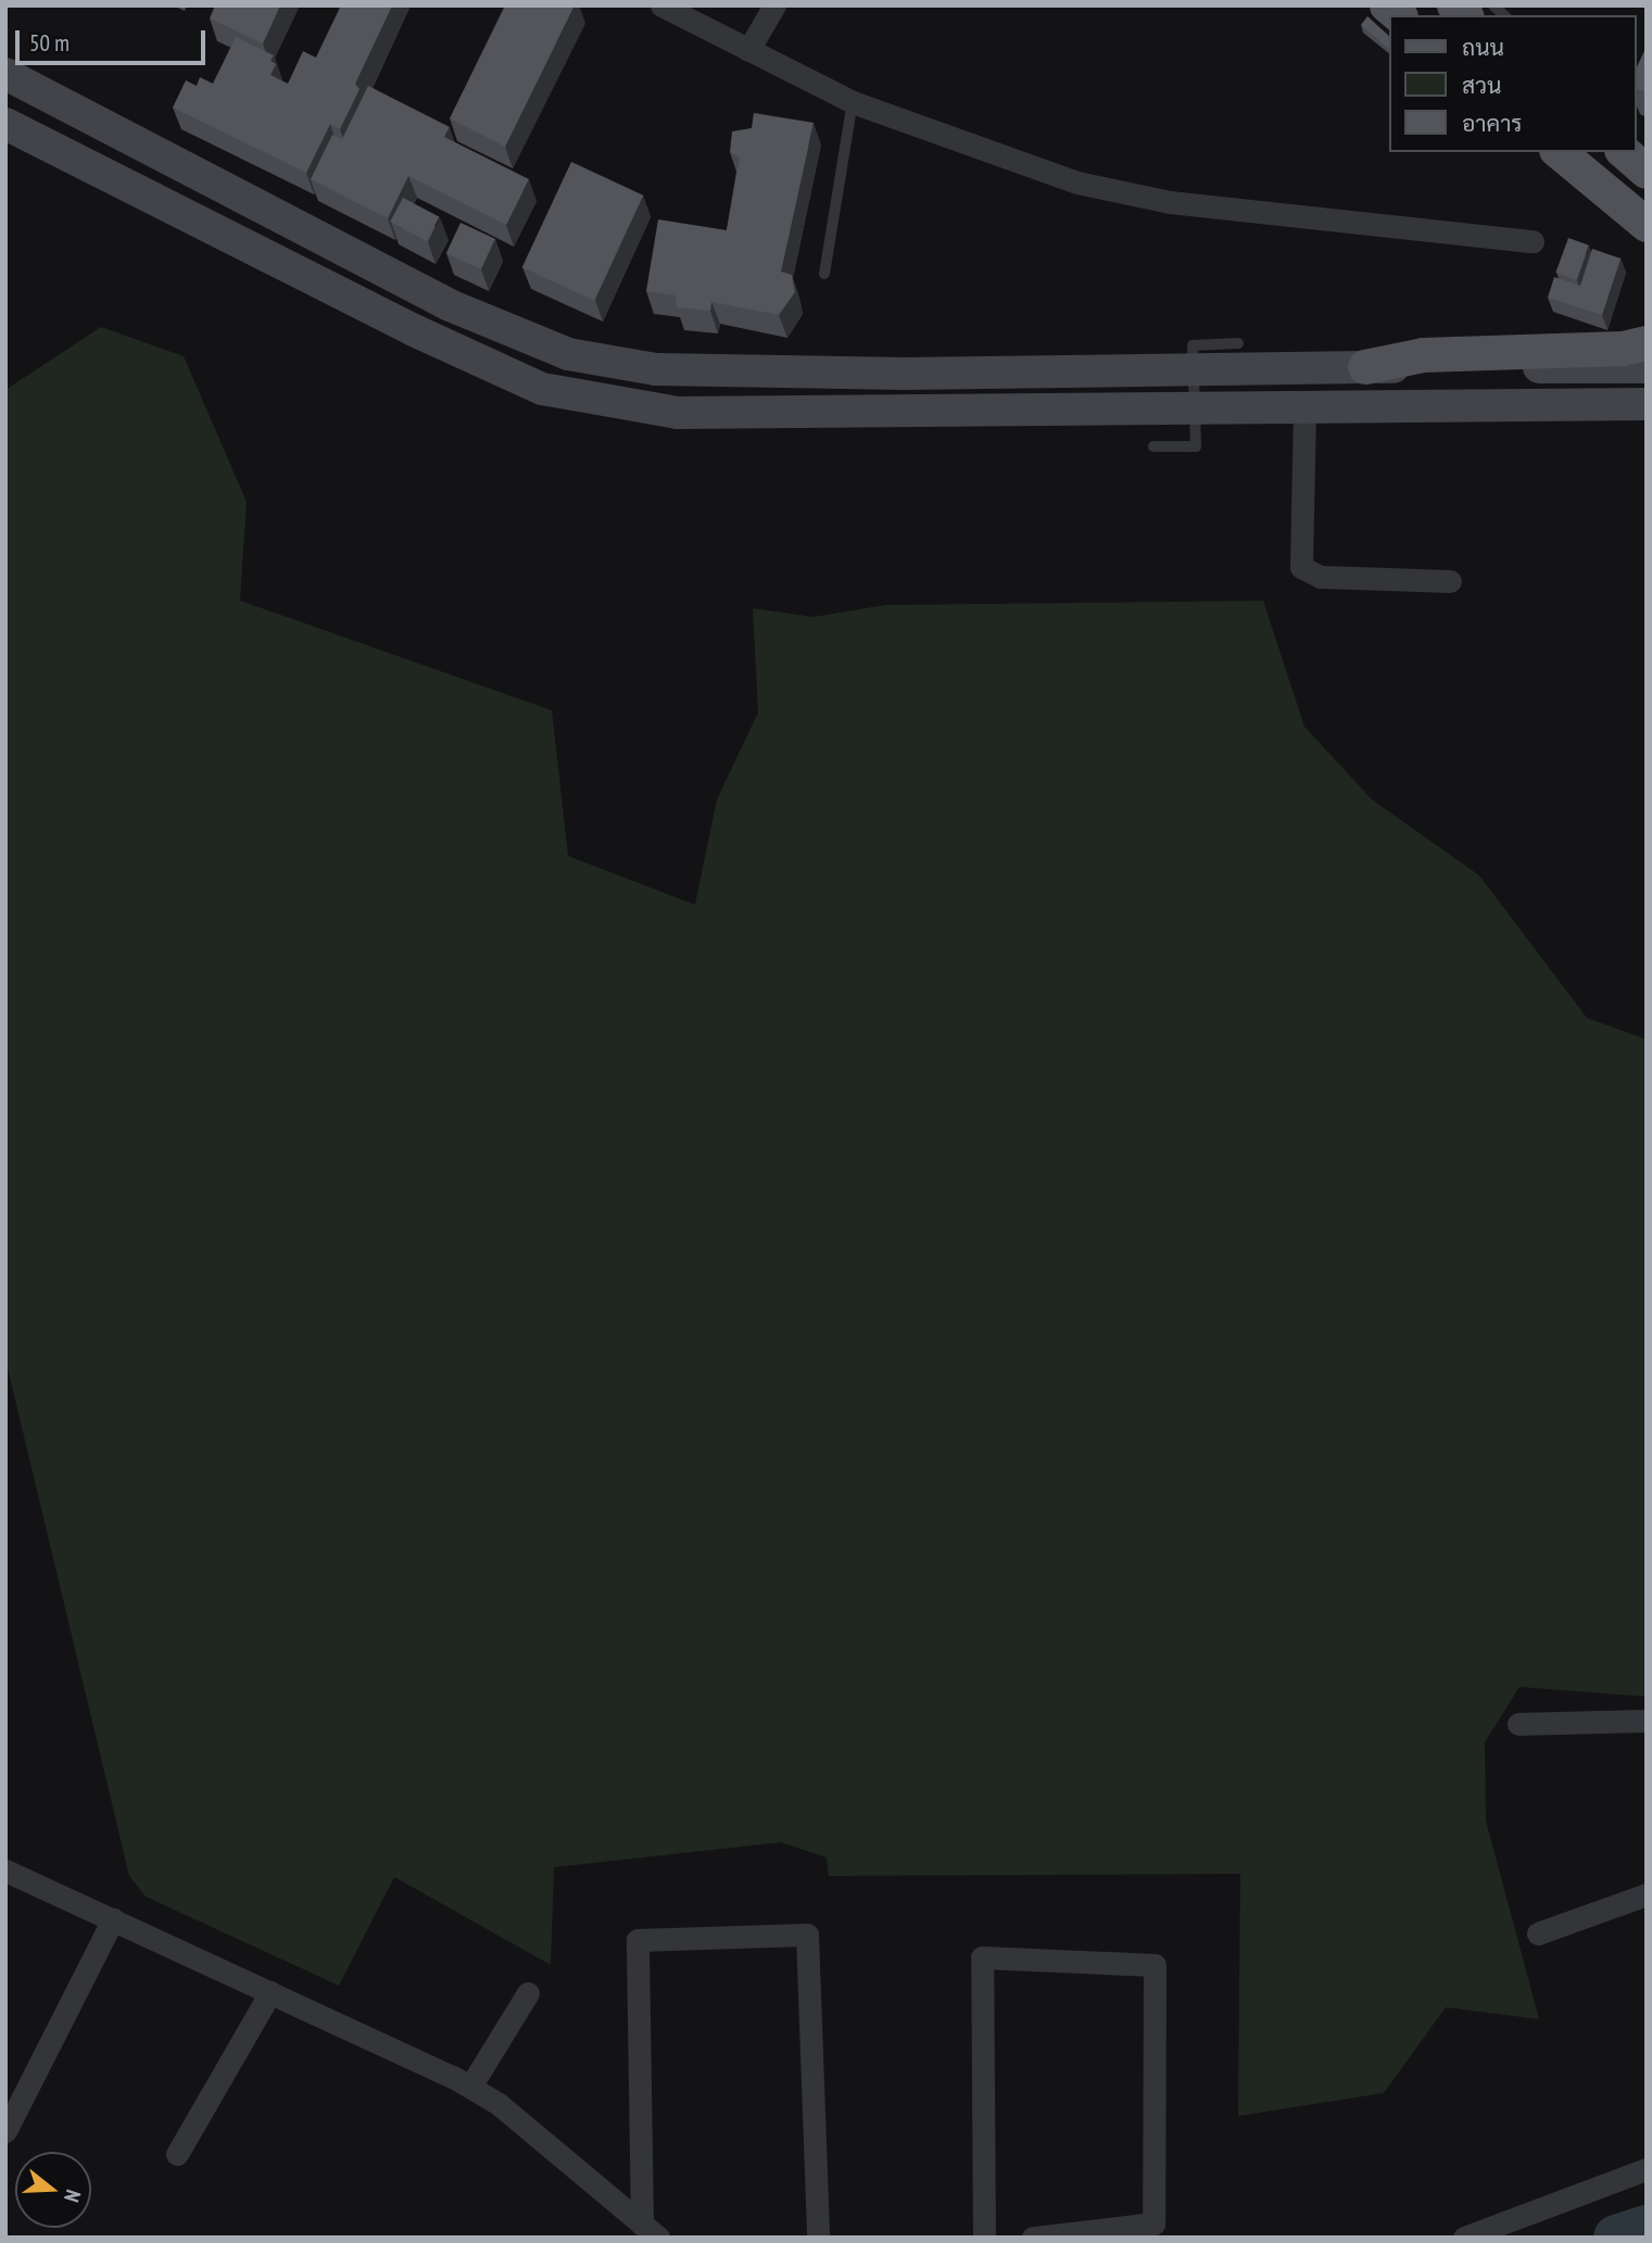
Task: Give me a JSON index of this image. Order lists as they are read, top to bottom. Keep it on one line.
{"legend":["ถนน","สวน","อาคาร"],"scale_bar":"50 m","north":"right"}
